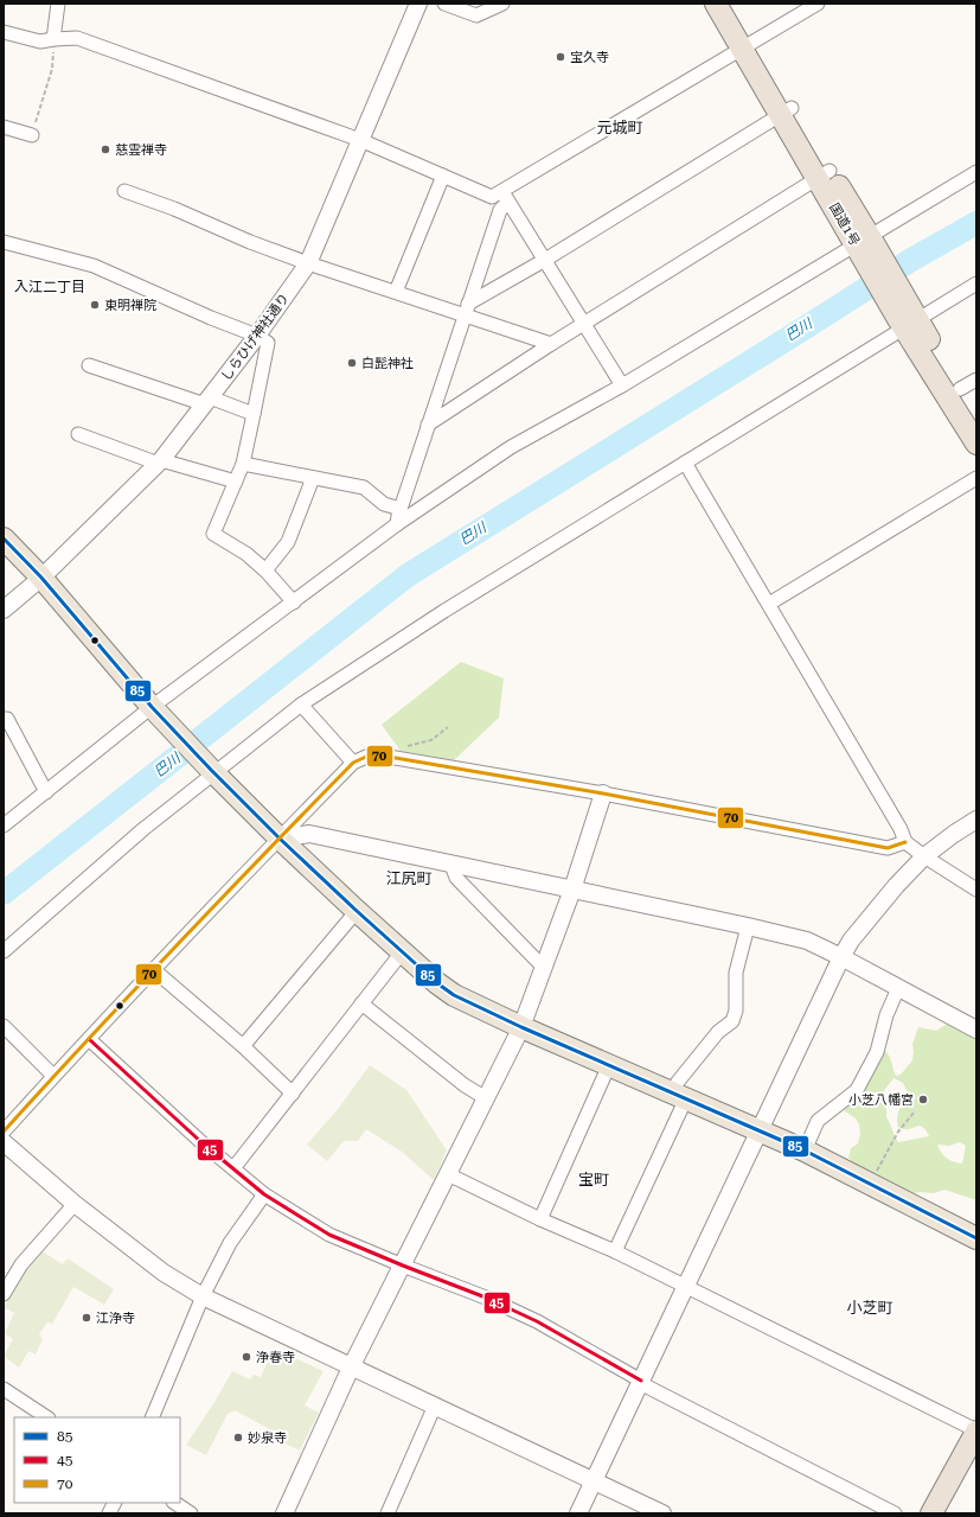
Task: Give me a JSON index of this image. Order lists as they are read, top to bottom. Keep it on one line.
{"streets":{"highway":["国道1号"],"street":["しらひげ神社通り"]},"districts":["元城町","入江二丁目","江尻町","宝町","小芝町"],"water":["巴川"],"places":["宝久寺","慈雲禅寺","東明禅院","白髭神社","小芝八幡宮","江浄寺","浄春寺","妙泉寺"],"lines":["transit line 85","transit line 70","transit line 45"],"legend":["85","45","70"]}
